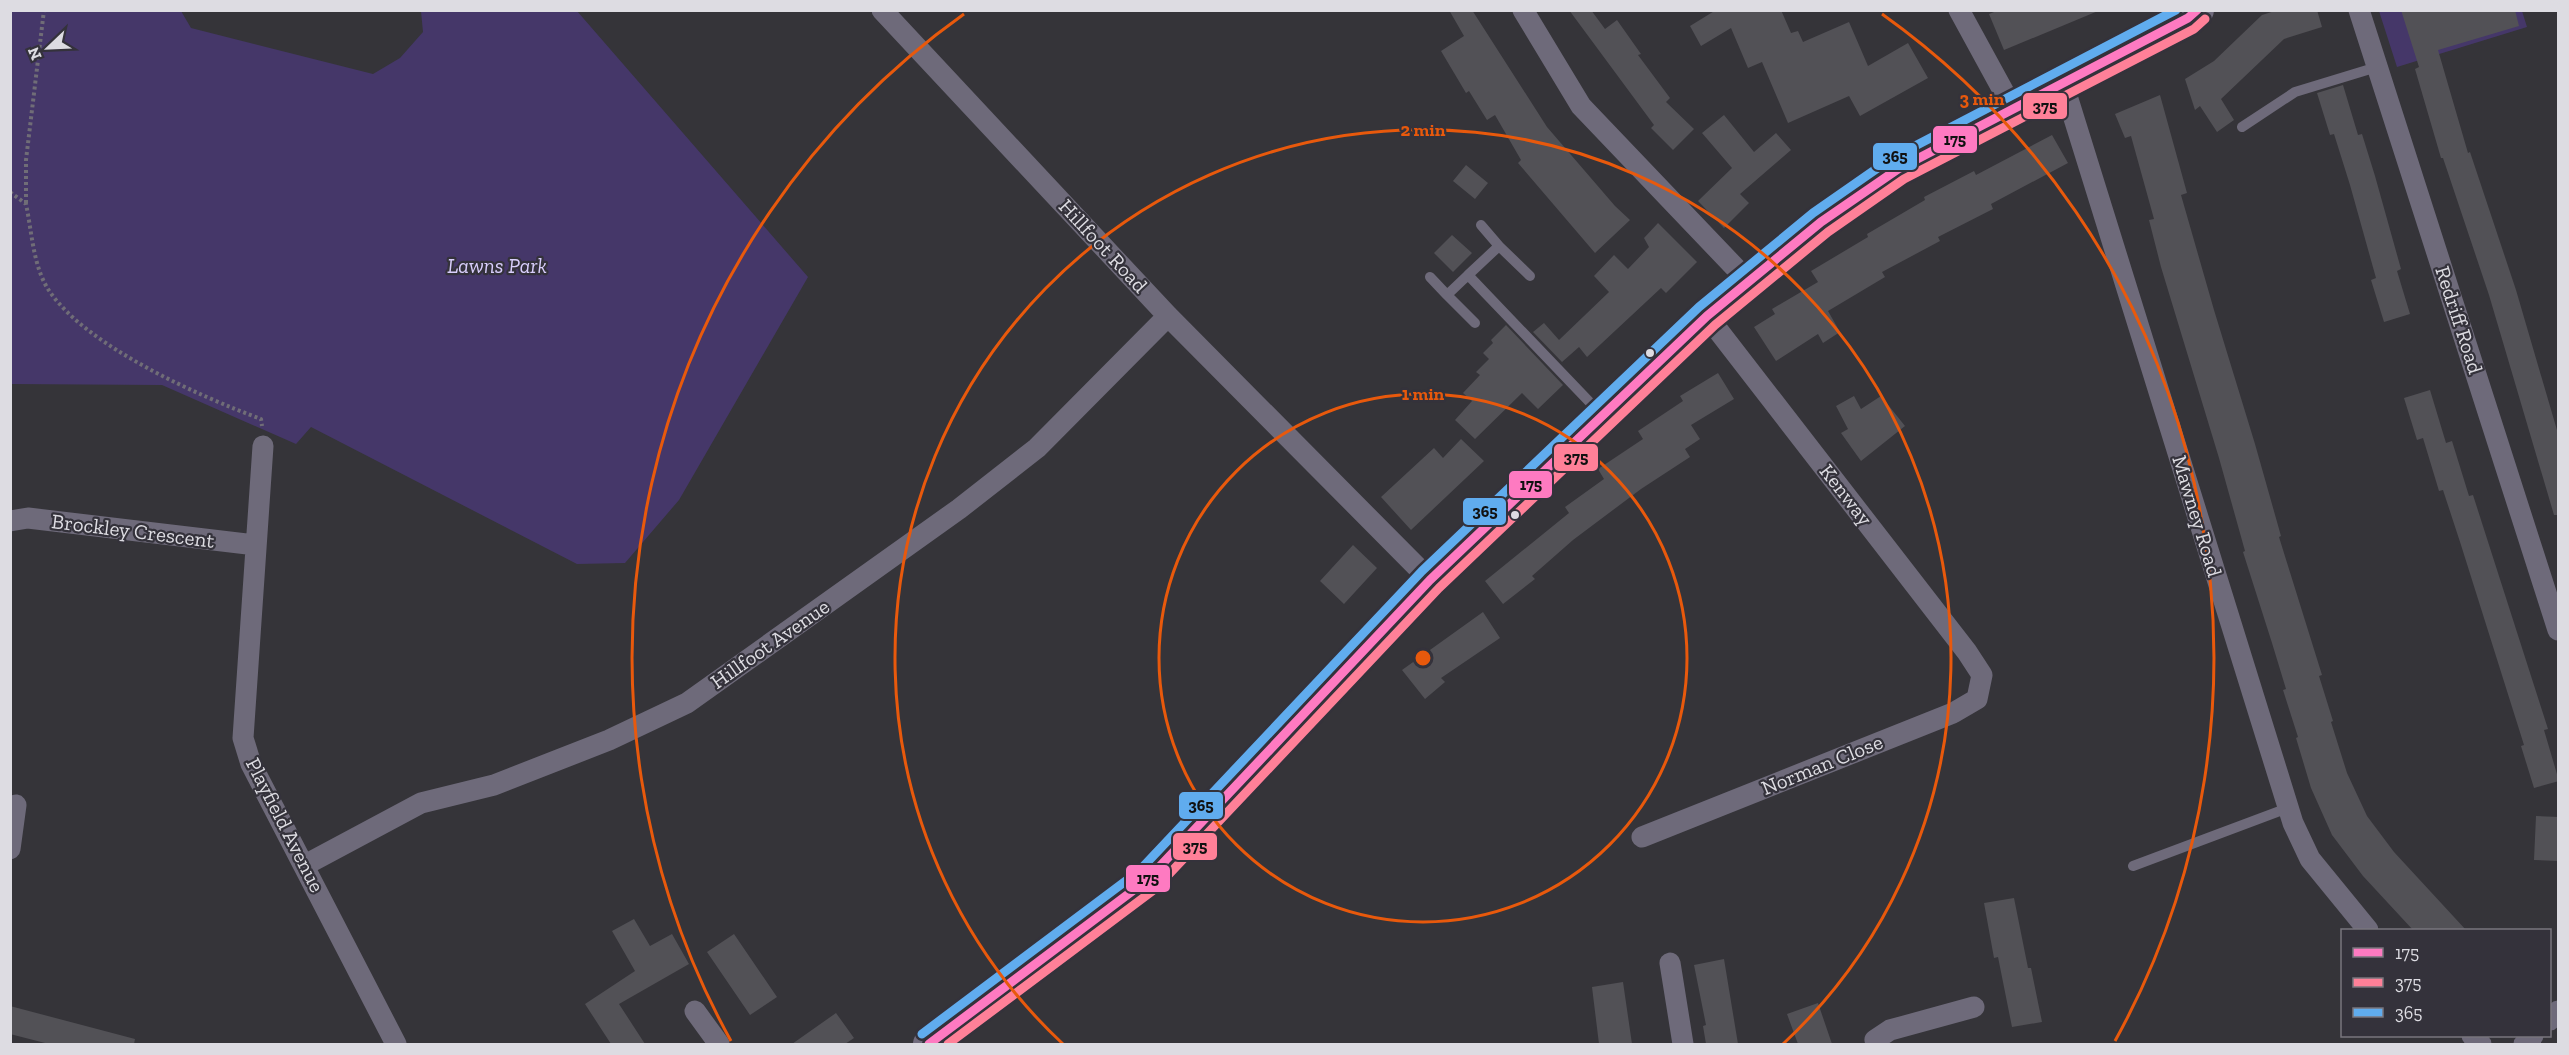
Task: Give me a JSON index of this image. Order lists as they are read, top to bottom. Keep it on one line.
{"streets":{"street":["Hillfoot Road","Redriff Road","Kenway","Mawney Road","Brockley Crescent","Hillfoot Avenue","Norman Close","Playfield Avenue"]},"crossings":[["Hillfoot Road","Hillfoot Avenue"],["Kenway","Norman Close"],["Brockley Crescent","Playfield Avenue"],["Hillfoot Avenue","Playfield Avenue"]],"parks":["Lawns Park"],"lines":["transit line 175","transit line 365","transit line 375"],"legend":["175","375","365"],"north":"bottom left","rings":["3 min","2 min","1 min"]}
